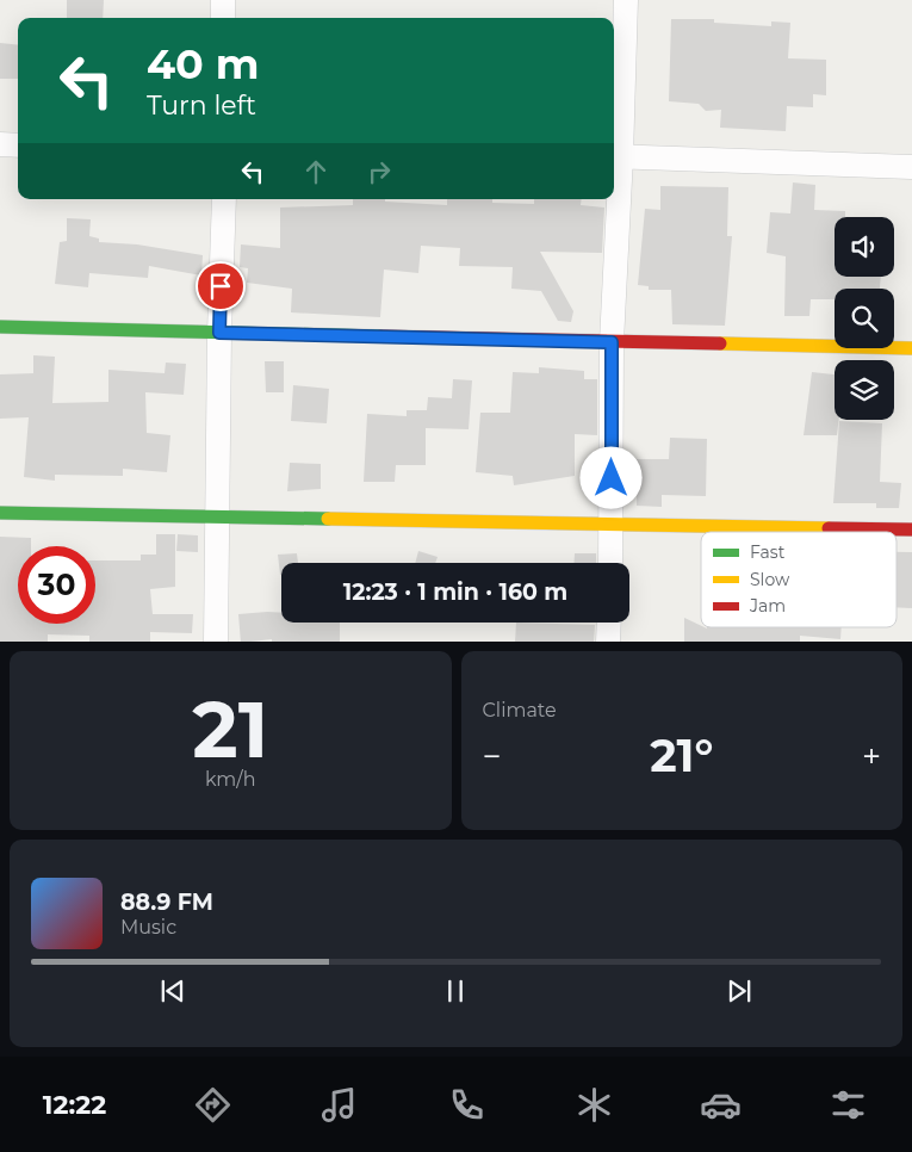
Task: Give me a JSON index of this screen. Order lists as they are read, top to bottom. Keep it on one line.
{"legend":["Fast","Slow","Jam"],"page":{"turn":["40 m","Turn left"],"limit":"30","trip":"12:23 · 1 min · 160 m","tile":[["21","km/h"],"Climate"],"heat":["−","21°","+"],"song":["88.9 FM","Music"],"tabs":"12:22"}}
